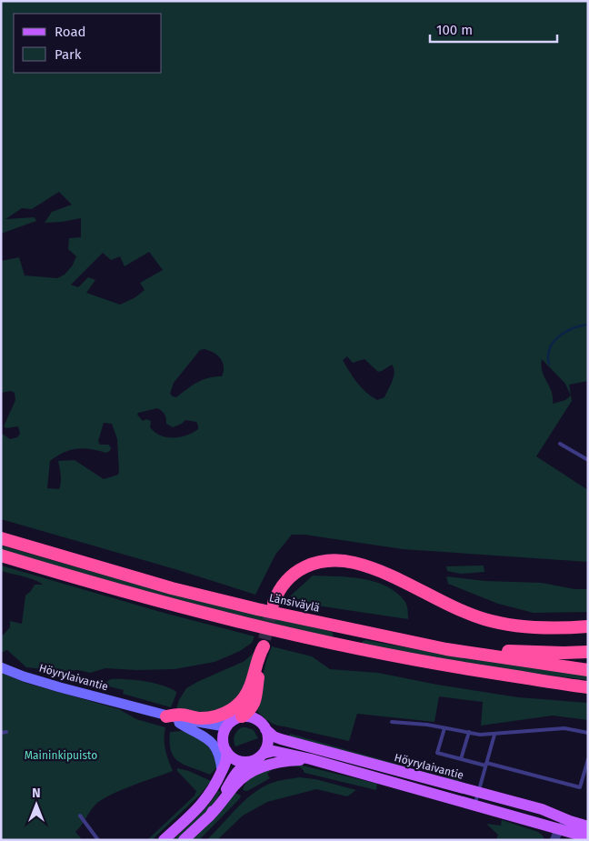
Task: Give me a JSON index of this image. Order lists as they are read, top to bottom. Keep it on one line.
{"streets":{"highway":["Länsiväylä"],"main road":["Höyrylaivantie"]},"parks":["Maininkipuisto"],"legend":["Road","Park"],"scale_bar":"100 m","north":"top"}
